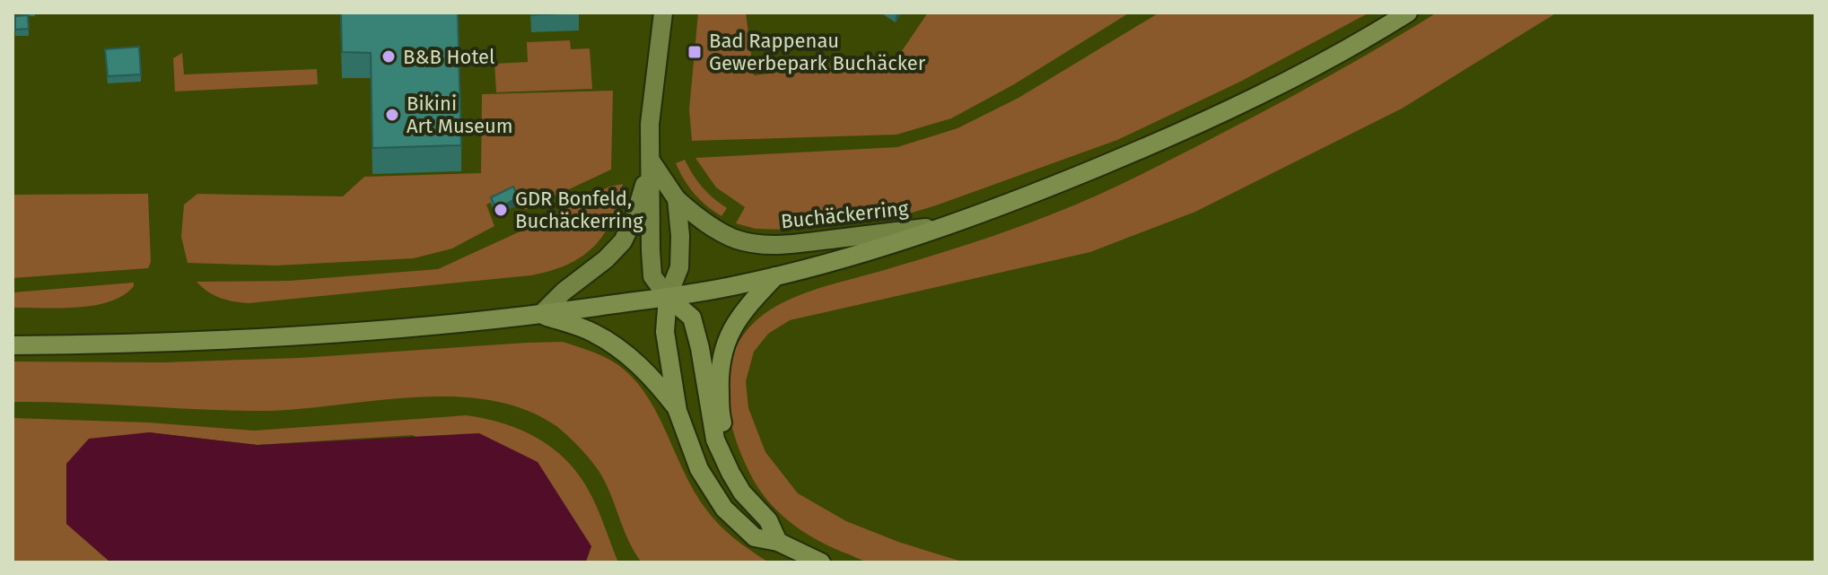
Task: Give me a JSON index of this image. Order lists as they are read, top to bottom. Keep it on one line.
{"streets":{"street":["Buchäckerring"]},"places":{"transit":["Bad Rappenau Gewerbepark Buchäcker"],"other":["B&B Hotel","Bikini Art Museum","GDR Bonfeld, Buchäckerring"]}}
